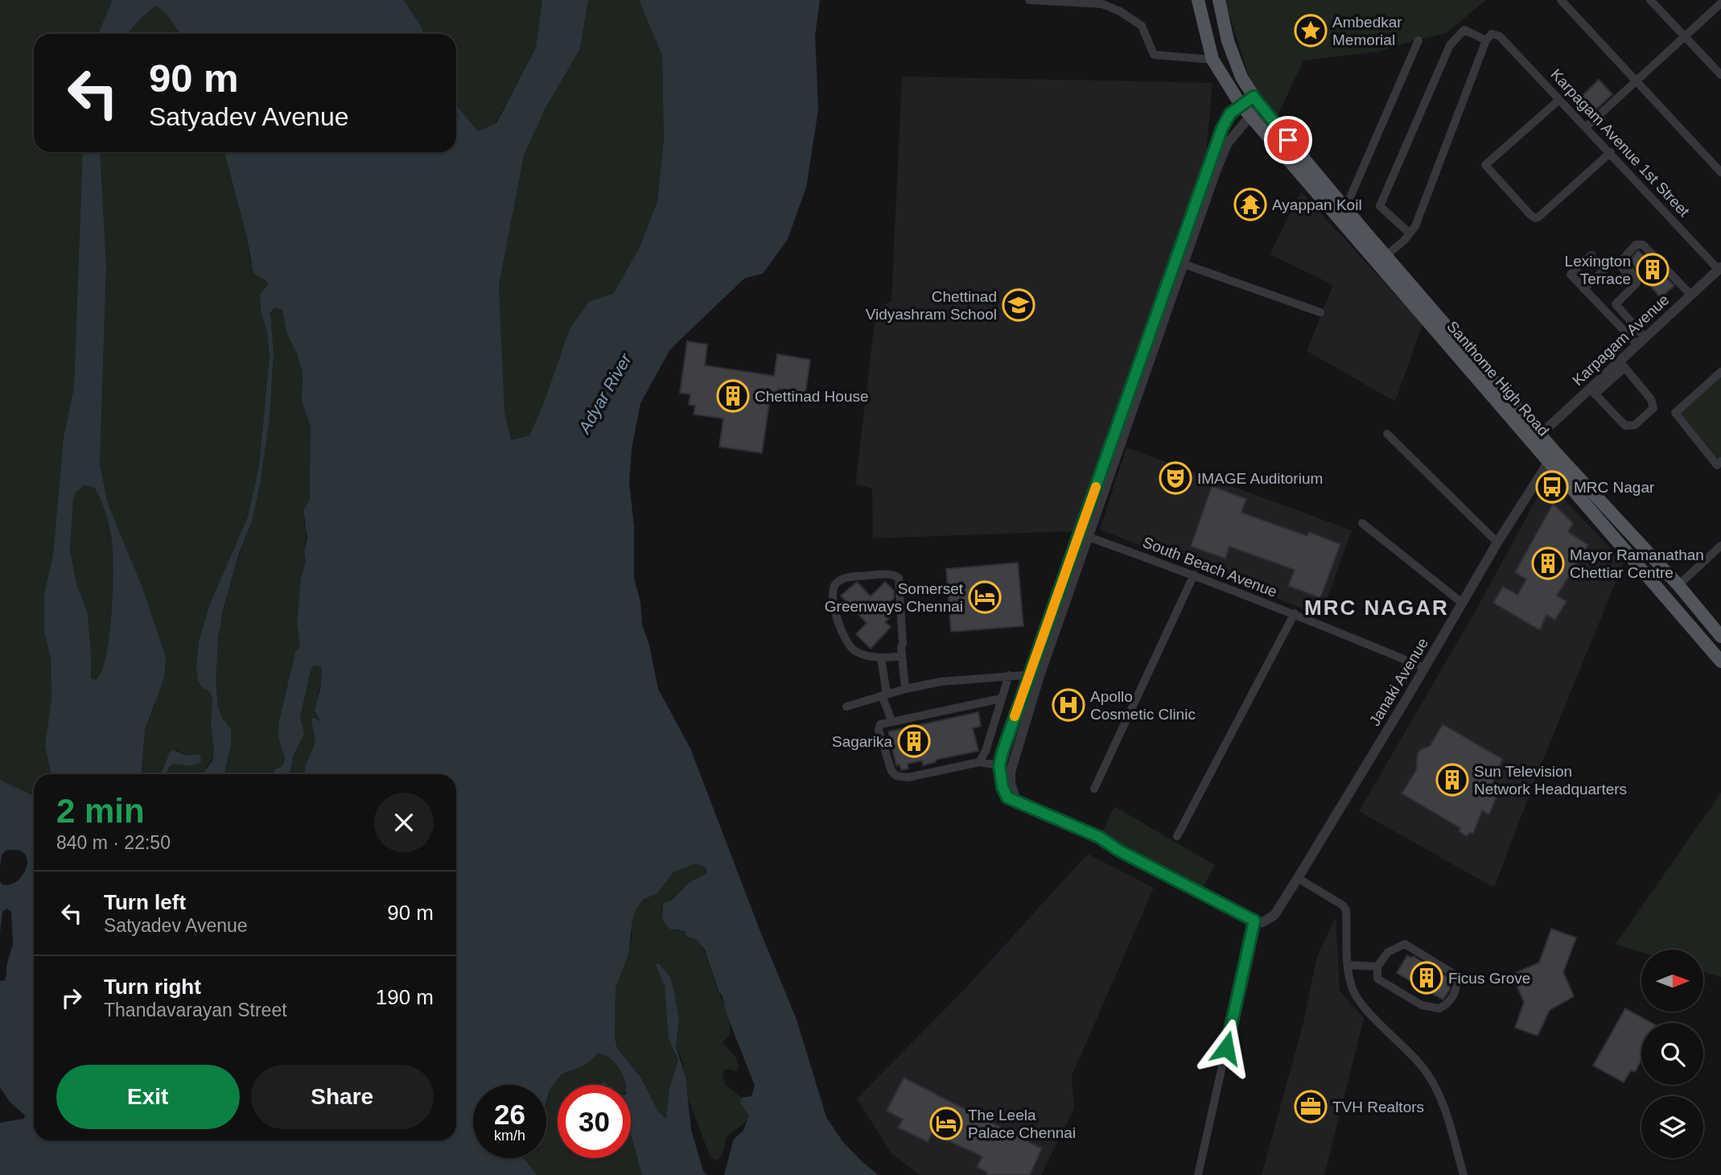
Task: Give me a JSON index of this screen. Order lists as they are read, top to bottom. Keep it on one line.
{"streets":{"main road":["Santhome High Road"],"street":["Karpagam Avenue 1st Street","Karpagam Avenue","South Beach Avenue","Janaki Avenue"]},"crossings":[["Karpagam Avenue 1st Street","Karpagam Avenue"],["Karpagam Avenue","Santhome High Road"],["Santhome High Road","Janaki Avenue"],["South Beach Avenue","Janaki Avenue"]],"districts":["MRC NAGAR"],"water":["Adyar River"],"places":{"place":["Ambedkar Memorial"],"temple":["Ayappan Koil"],"building":["Lexington Terrace","Chettinad House","Mayor Ramanathan Chettiar Centre","Sagarika","Sun Television Network Headquarters","Ficus Grove"],"school or university":["Chettinad Vidyashram School"],"theatre":["IMAGE Auditorium"],"bus stop":["MRC Nagar"],"hotel":["Somerset Greenways Chennai","The Leela Palace Chennai"],"hospital":["Apollo Cosmetic Clinic"],"office":["TVH Realtors"]},"north":"right","page":{"turn":["90 m","Satyadev Avenue"],"heading":["2 min","840 m · 22:50"],"list":[{"name":"Turn left","note":"Satyadev Avenue","value":"90 m"},{"name":"Turn right","note":"Thandavarayan Street","value":"190 m"}],"buttons":["Exit","Share"],"speed":"26 km/h","limit":"30"}}
